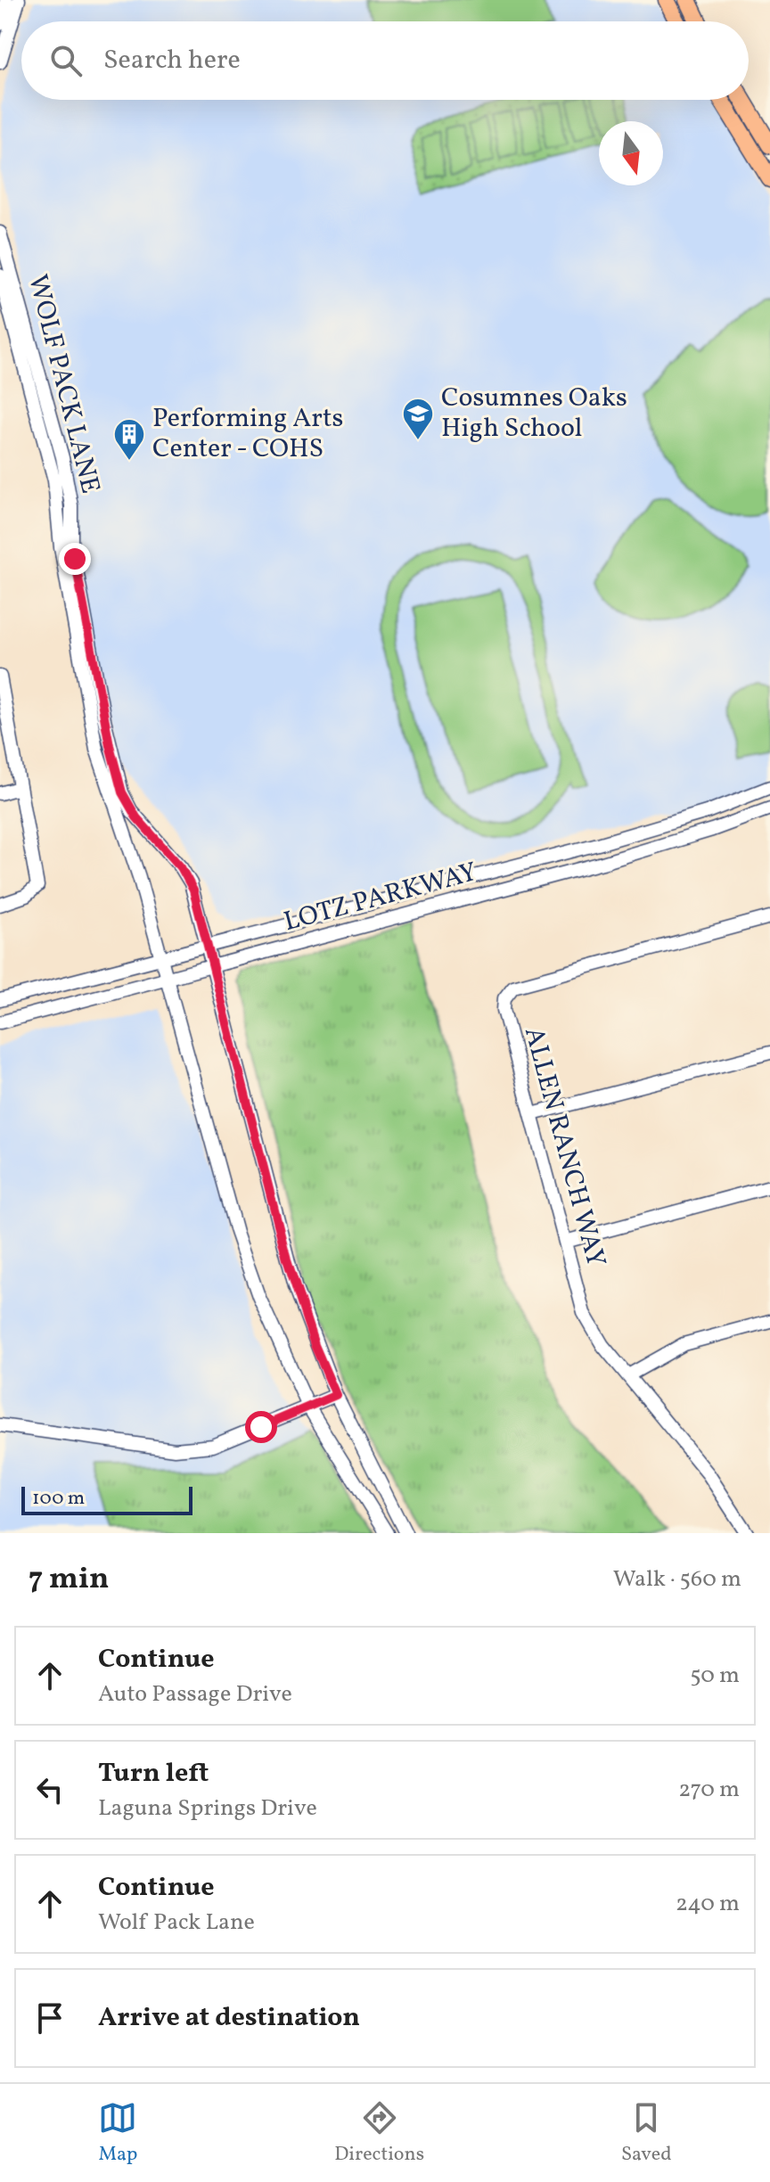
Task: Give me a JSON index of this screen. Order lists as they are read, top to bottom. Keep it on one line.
{"streets":{"street":["WOLF PACK LANE","LOTZ PARKWAY","ALLEN RANCH WAY"]},"crossings":[["WOLF PACK LANE","LOTZ PARKWAY"]],"places":{"school or university":["Cosumnes Oaks High School"],"building":["Performing Arts Center - COHS"]},"scale_bar":"100 m","north":"bottom","page":{"search":"Search here","scale":"100 m","heading":["7 min","Walk · 560 m"],"list":[["Continue","Auto Passage Drive","50 m"],["Turn left","Laguna Springs Drive","270 m"],["Continue","Wolf Pack Lane","240 m"],"Arrive at destination"],"nav":["Map","Directions","Saved"]}}
